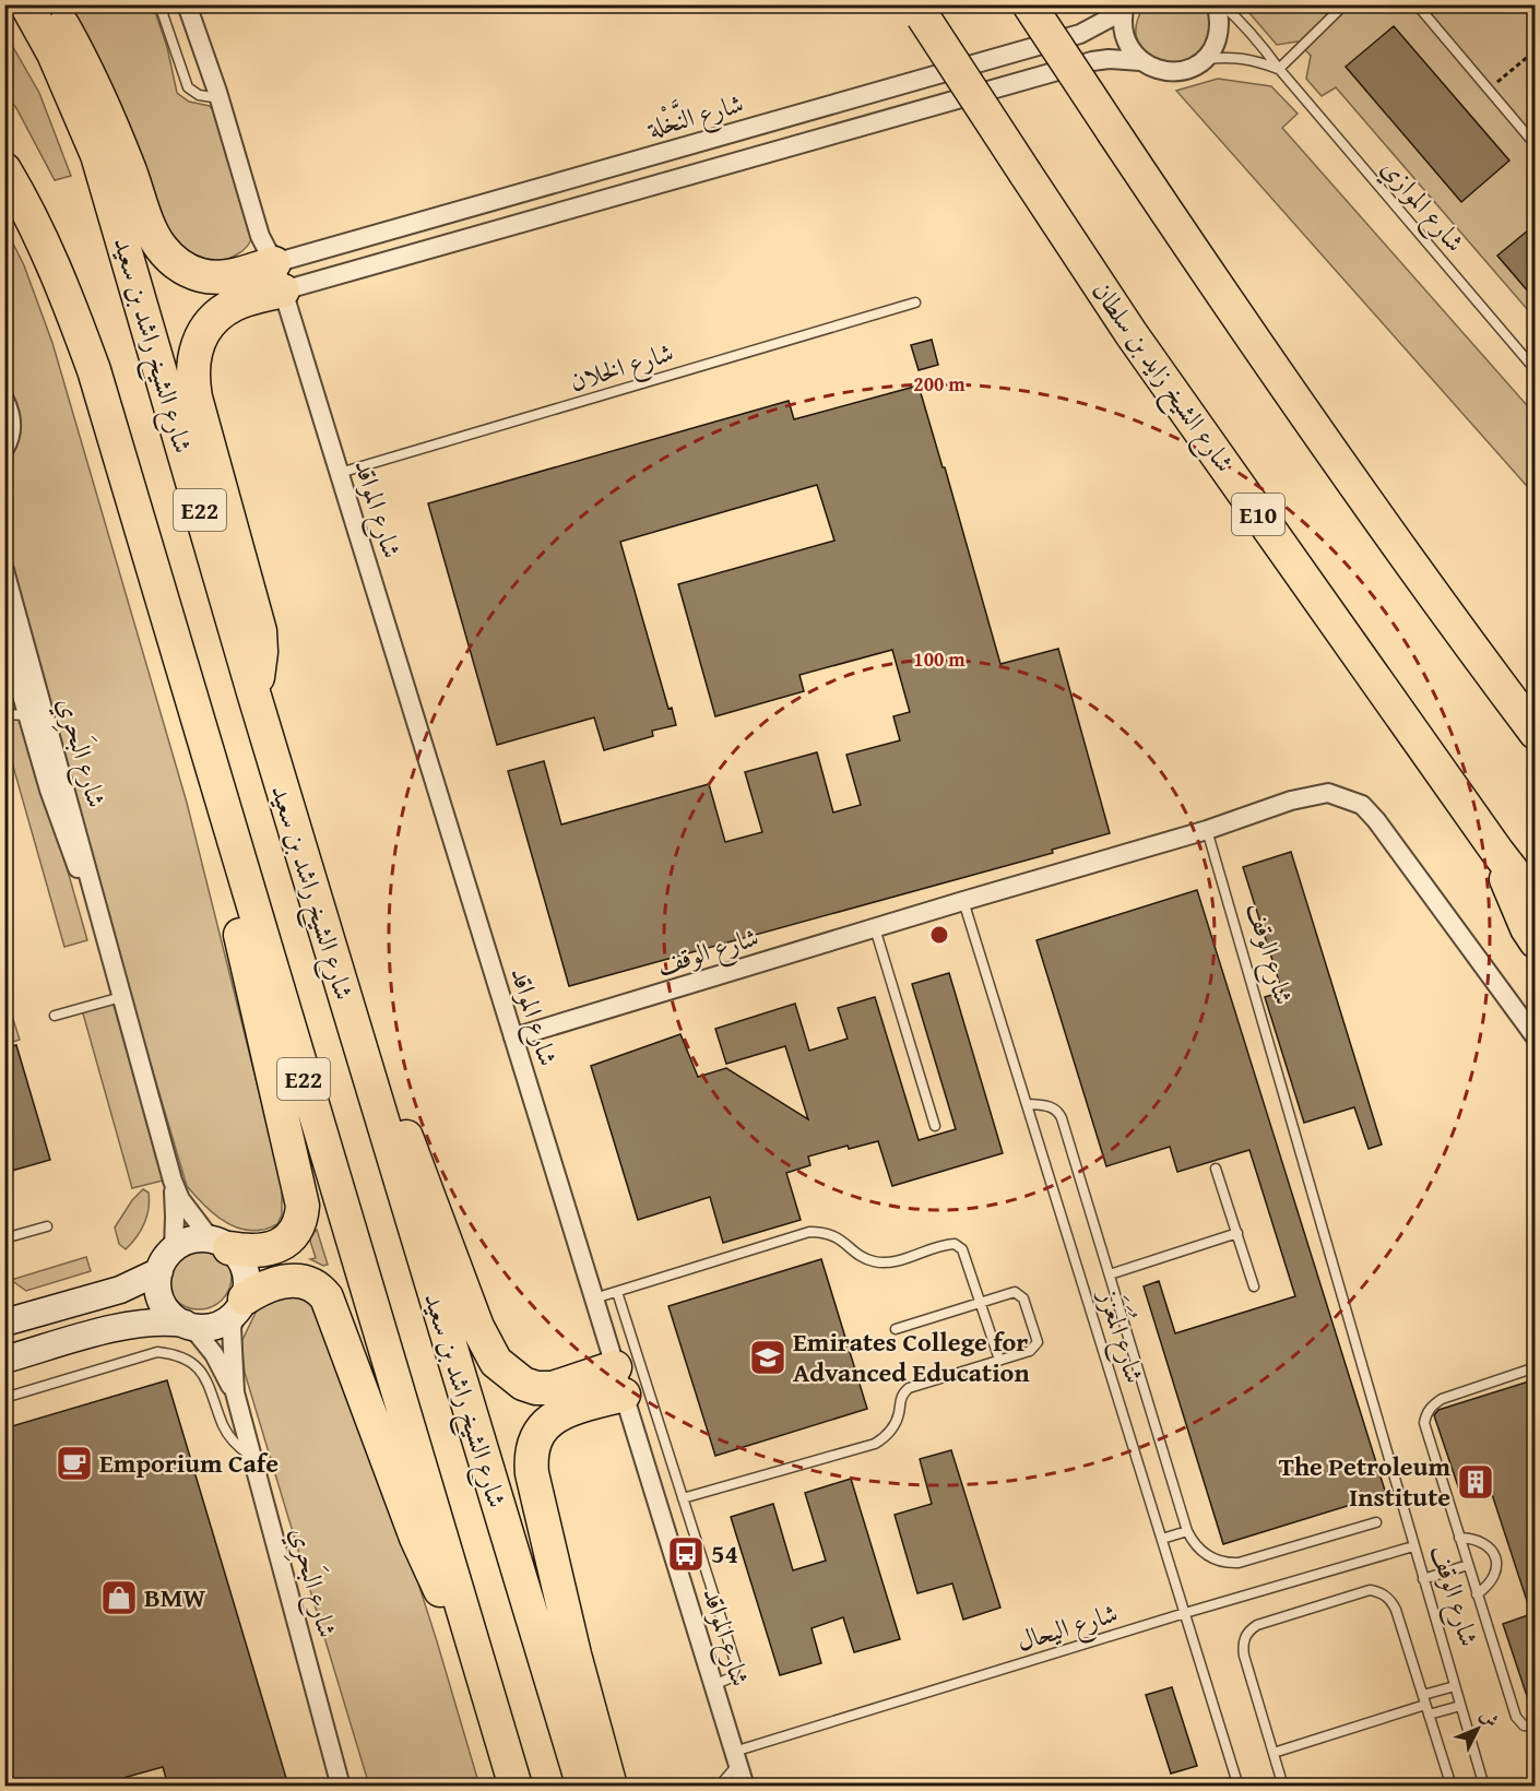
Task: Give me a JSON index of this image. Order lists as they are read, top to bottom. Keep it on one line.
{"streets":{"highway":["شارع الشيخ راشد بن سعيد","شارع الشيخ زايد بن سلطان","E22","E10"],"street":["شارع النَّخْلة","شارع المواقد","شارع البَحرِي","شارع الوقف"],"lane":["شارع الموازي","شارع الخلان","شارع المُعَزَز","شارع اليحال"]},"crossings":[["شارع النَّخْلة","شارع المواقد"],["شارع الخلان","شارع المواقد"],["شارع المواقد","شارع الوقف"],["شارع المواقد","شارع اليحال"],["شارع الوقف","شارع المُعَزَز"],["شارع الوقف","شارع اليحال"],["شارع المُعَزَز","شارع اليحال"]],"places":{"school or university":["Emirates College for Advanced Education"],"cafe":["Emporium Cafe"],"building":["The Petroleum Institute"],"bus stop":["54"],"shop":["BMW"]},"north":"top right","rings":["200 m","100 m"]}
